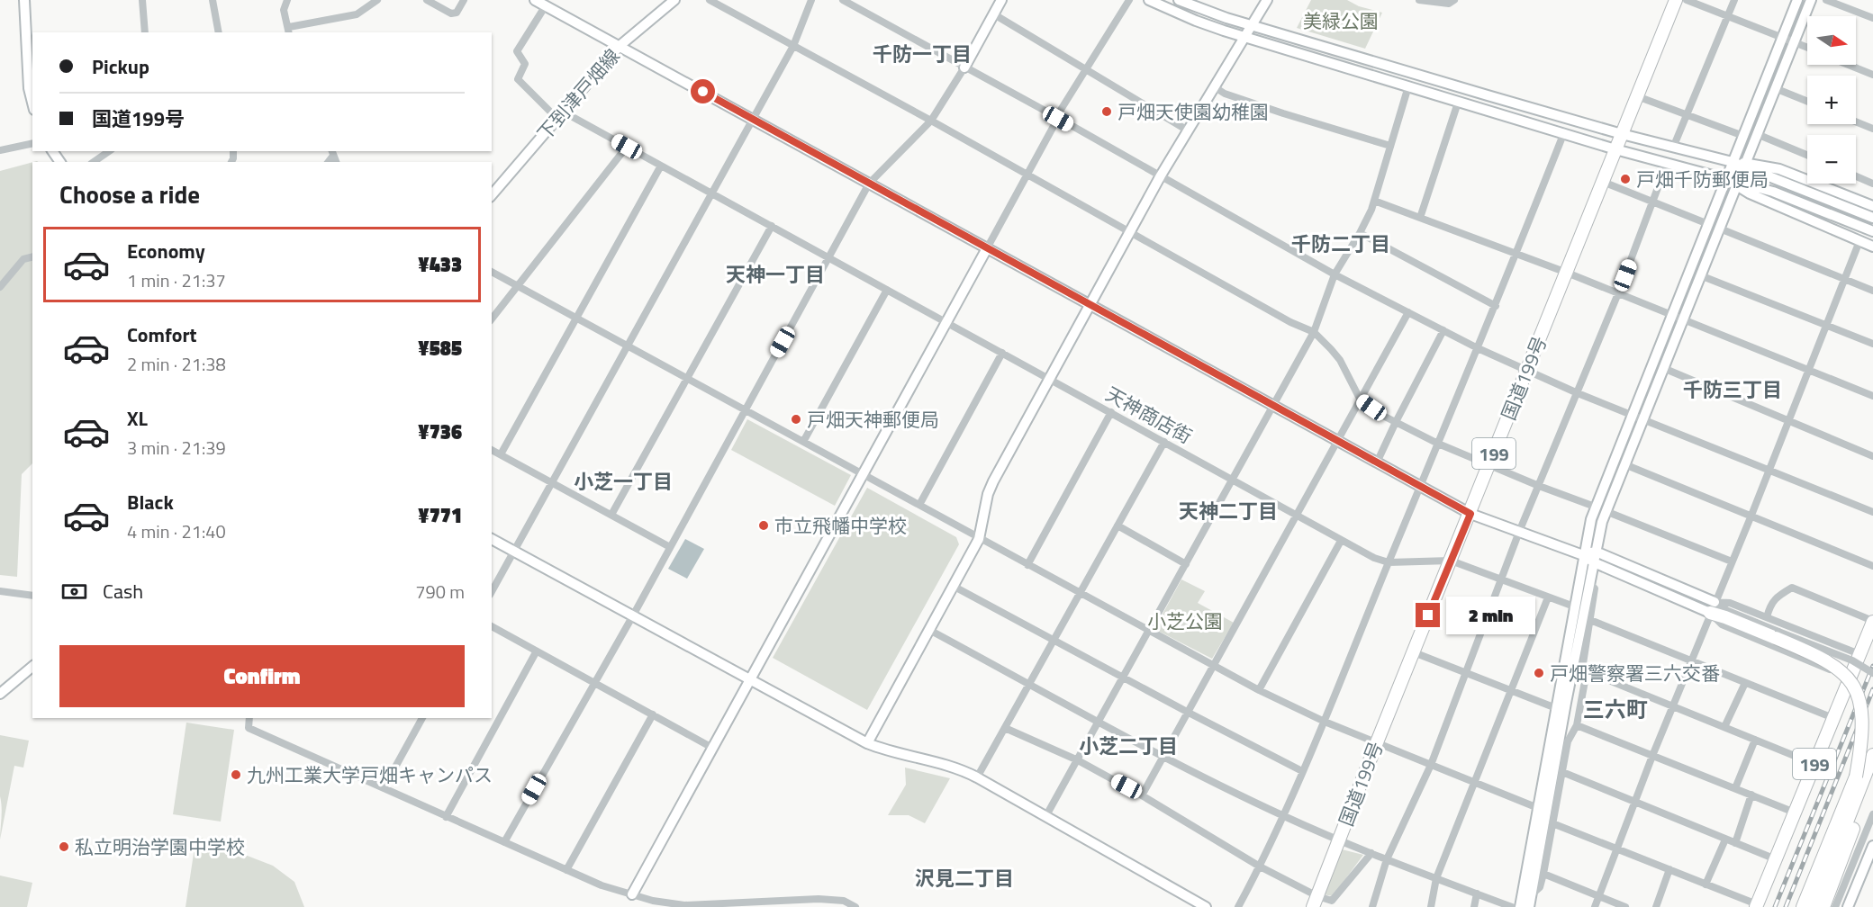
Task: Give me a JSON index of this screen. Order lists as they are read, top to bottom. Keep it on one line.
{"streets":{"highway":["国道199号","199"],"street":["下到津戸畑線","天神商店街"]},"crossings":[["下到津戸畑線","天神商店街"]],"districts":["千防一丁目","千防二丁目","天神一丁目","千防三丁目","小芝一丁目","天神二丁目","三六町","小芝二丁目","沢見二丁目"],"parks":["美緑公園","小芝公園"],"places":["戸畑天使園幼稚園","戸畑千防郵便局","戸畑天神郵便局","市立飛幡中学校","戸畑警察署三六交番","九州工業大学戸畑キャンパス","私立明治学園中学校"],"north":"right","page":{"map_buttons":["+","−"],"banner":["Pickup","国道199号"],"heading":"Choose a ride","list":[{"name":"Economy","note":"1 min · 21:37","value":"¥433"},{"name":"Comfort","note":"2 min · 21:38","value":"¥585"},{"name":"XL","note":"3 min · 21:39","value":"¥736"},{"name":"Black","note":"4 min · 21:40","value":"¥771"}],"pay":["Cash","790 m"],"bubble":"2 min","buttons":"Confirm"}}
